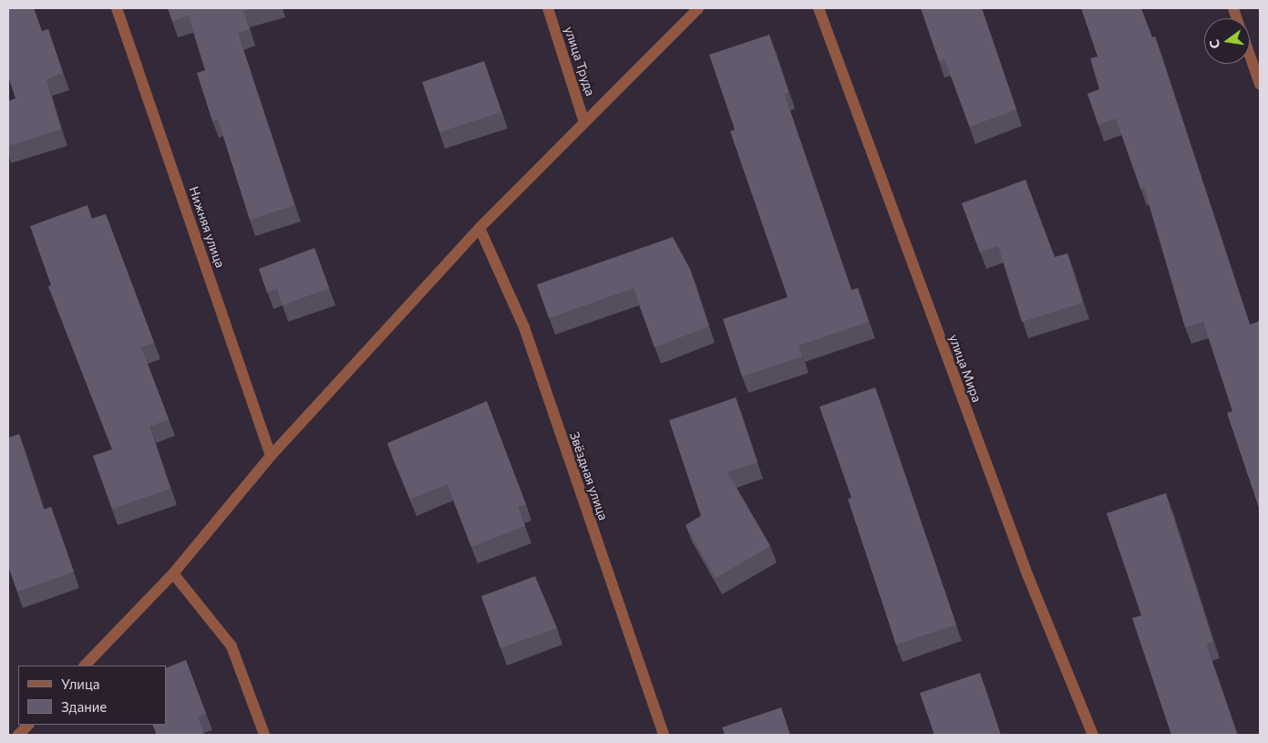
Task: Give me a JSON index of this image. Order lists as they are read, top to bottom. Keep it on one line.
{"streets":{"street":["улица Труда","Нижняя улица","улица Мира","Звёздная улица"]},"legend":["Улица","Здание"],"north":"left"}
